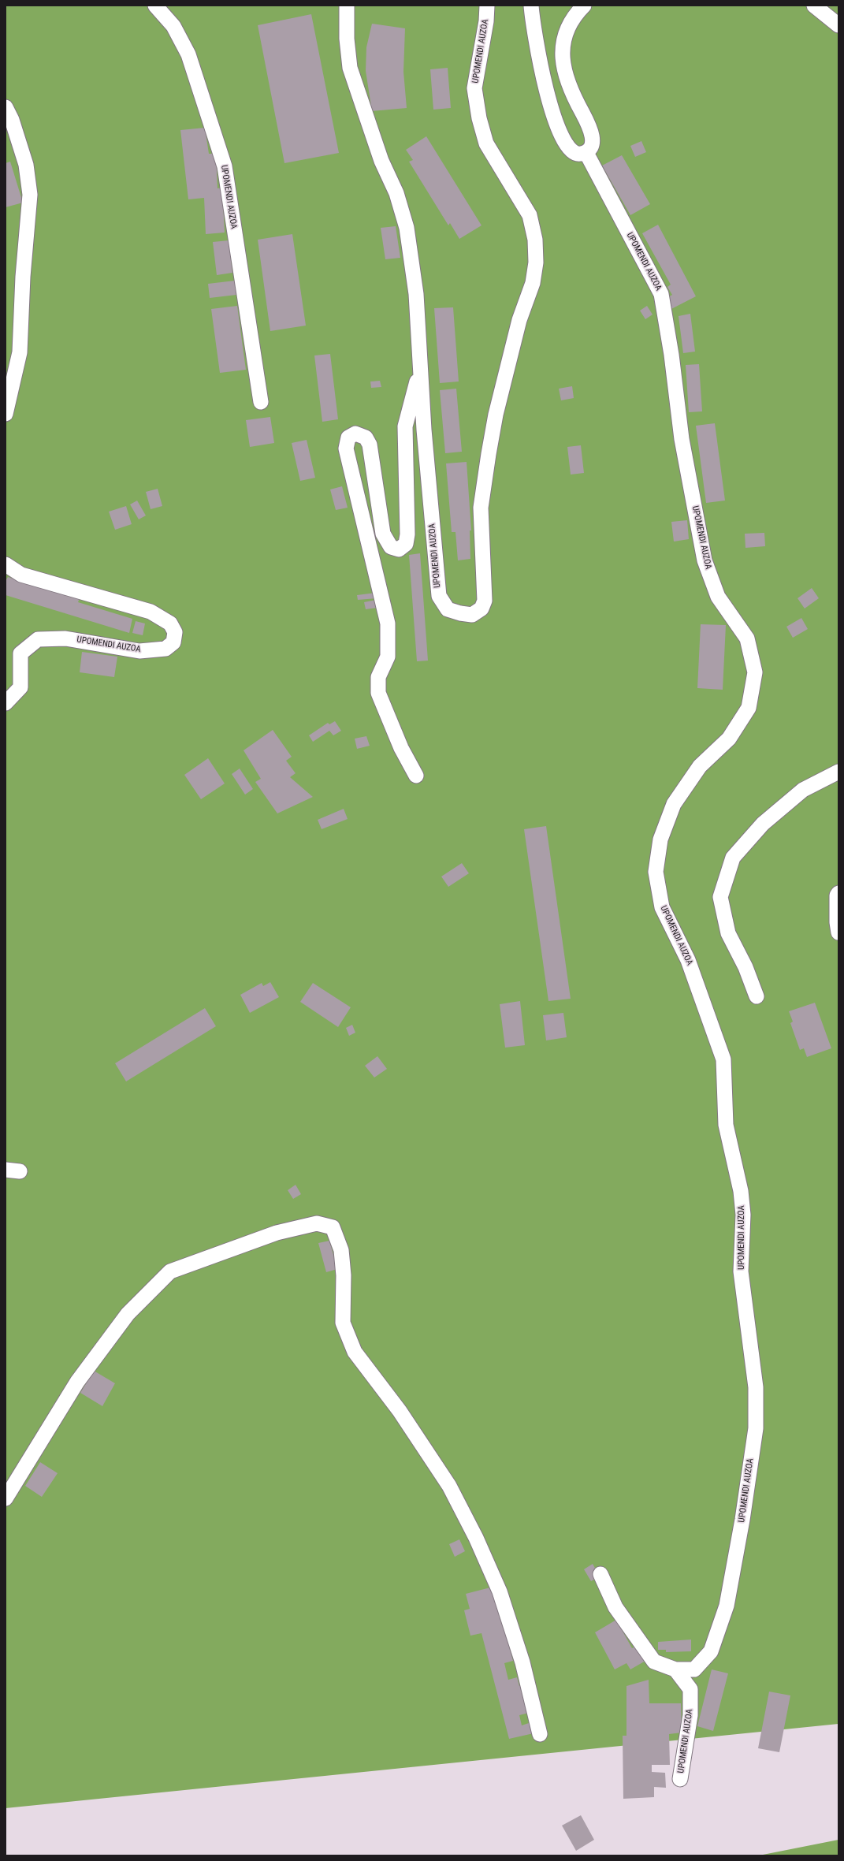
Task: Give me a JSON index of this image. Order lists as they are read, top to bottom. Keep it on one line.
{"streets":{"lane":["UPOMENDI AUZOA"]}}
